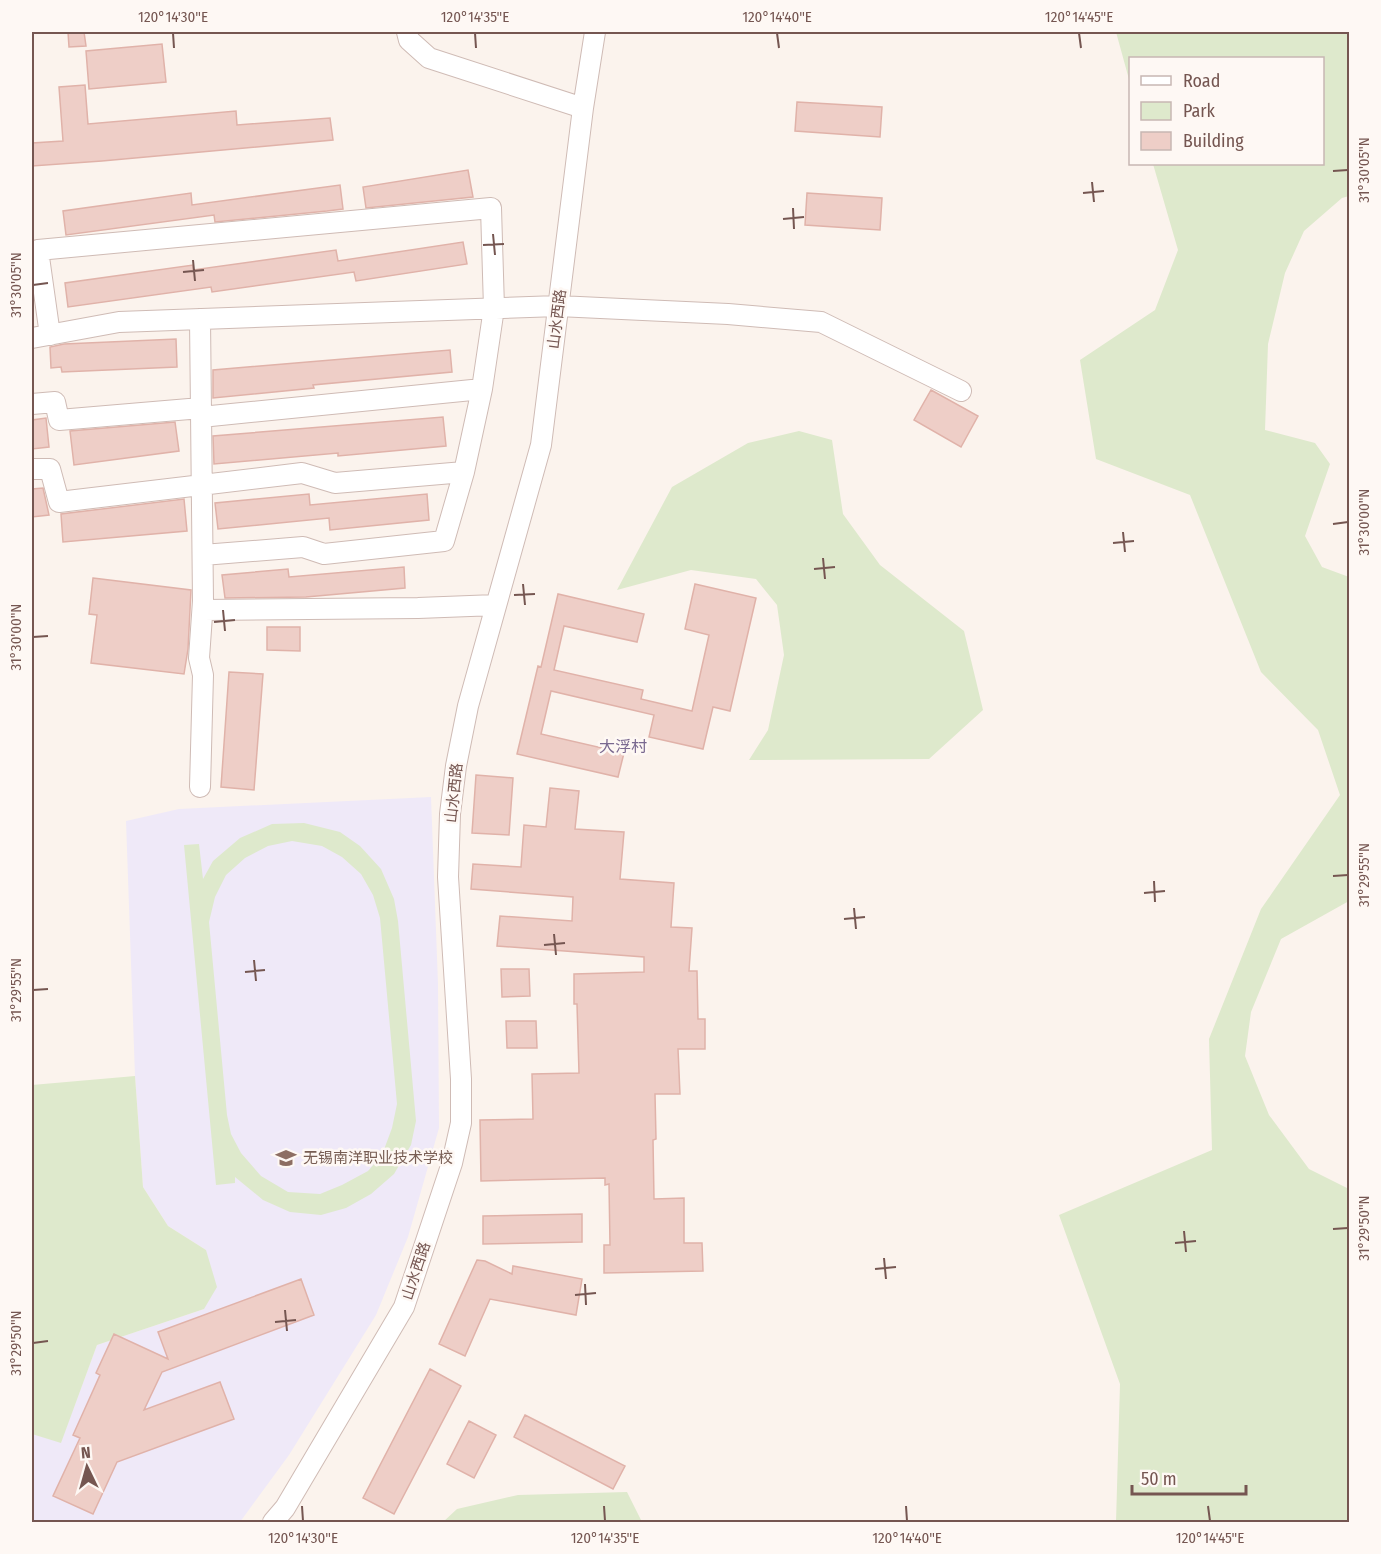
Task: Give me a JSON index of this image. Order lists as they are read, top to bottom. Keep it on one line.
{"streets":{"street":["山水西路"]},"districts":["大浮村"],"places":{"school or university":["无锡南洋职业技术学校"]},"legend":["Road","Park","Building"],"scale_bar":"50 m","north":"top","coordinates":["120°14'30\"E","120°14'35\"E","120°14'40\"E","120°14'45\"E","31°30'05\"N","31°30'00\"N","31°29'55\"N","31°29'50\"N"]}
